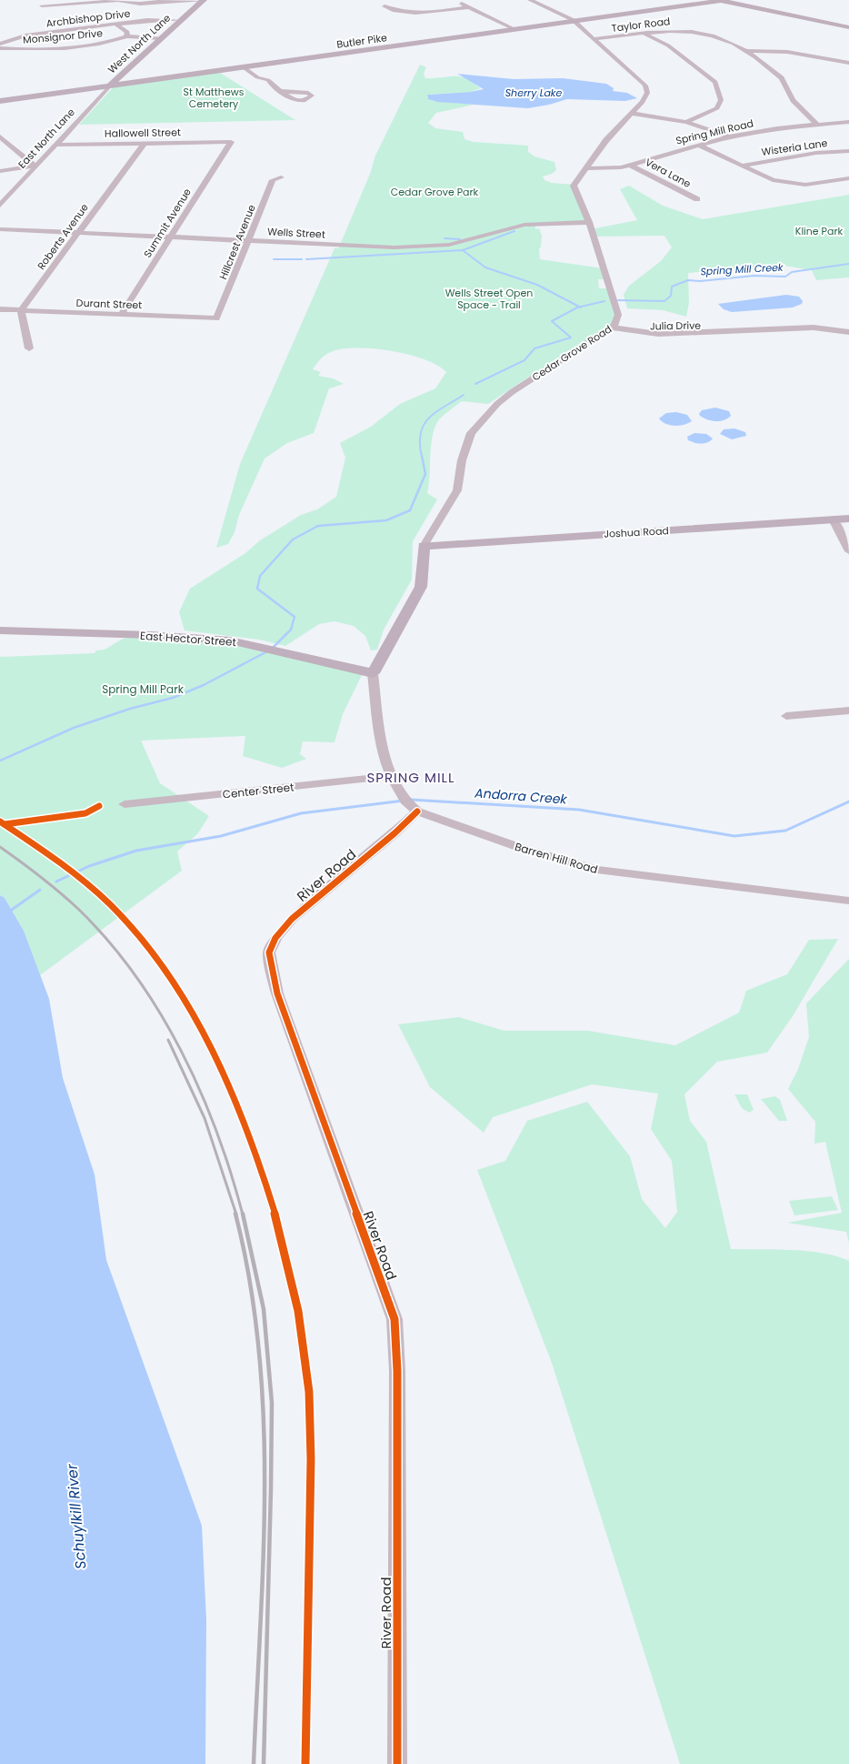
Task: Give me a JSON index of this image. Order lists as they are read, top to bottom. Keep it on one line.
{"streets":{"main road":["Butler Pike","West North Lane","Cedar Grove Road","Joshua Road","East Hector Street"],"street":["Archbishop Drive","Taylor Road","Monsignor Drive","Spring Mill Road","Hallowell Street","East North Lane","Wisteria Lane","Vera Lane","Summit Avenue","Wells Street","Roberts Avenue","Hillcrest Avenue","Durant Street","Julia Drive","Center Street","Barren Hill Road","River Road"]},"crossings":[["Archbishop Drive","Monsignor Drive"],["Archbishop Drive","West North Lane"],["Taylor Road","Spring Mill Road"],["Taylor Road","Cedar Grove Road"],["Monsignor Drive","West North Lane"],["Butler Pike","West North Lane"],["Butler Pike","East North Lane"],["Butler Pike","Cedar Grove Road"],["West North Lane","East North Lane"],["Spring Mill Road","Vera Lane"],["Spring Mill Road","Cedar Grove Road"],["Hallowell Street","East North Lane"],["Hallowell Street","Summit Avenue"],["Hallowell Street","Roberts Avenue"],["Summit Avenue","Wells Street"],["Summit Avenue","Durant Street"],["Wells Street","Roberts Avenue"],["Wells Street","Hillcrest Avenue"],["Wells Street","Cedar Grove Road"],["Roberts Avenue","Durant Street"],["Hillcrest Avenue","Durant Street"],["Julia Drive","Cedar Grove Road"],["Cedar Grove Road","Joshua Road"],["Cedar Grove Road","East Hector Street"],["Cedar Grove Road","Barren Hill Road"],["East Hector Street","Barren Hill Road"],["Center Street","Barren Hill Road"],["Barren Hill Road","River Road"]],"districts":["SPRING MILL"],"water":["Sherry Lake","Spring Mill Creek","Andorra Creek","Schuylkill River"],"parks":["St Matthews Cemetery","Cedar Grove Park","Kline Park","Wells Street Open Space - Trail","Spring Mill Park"]}
